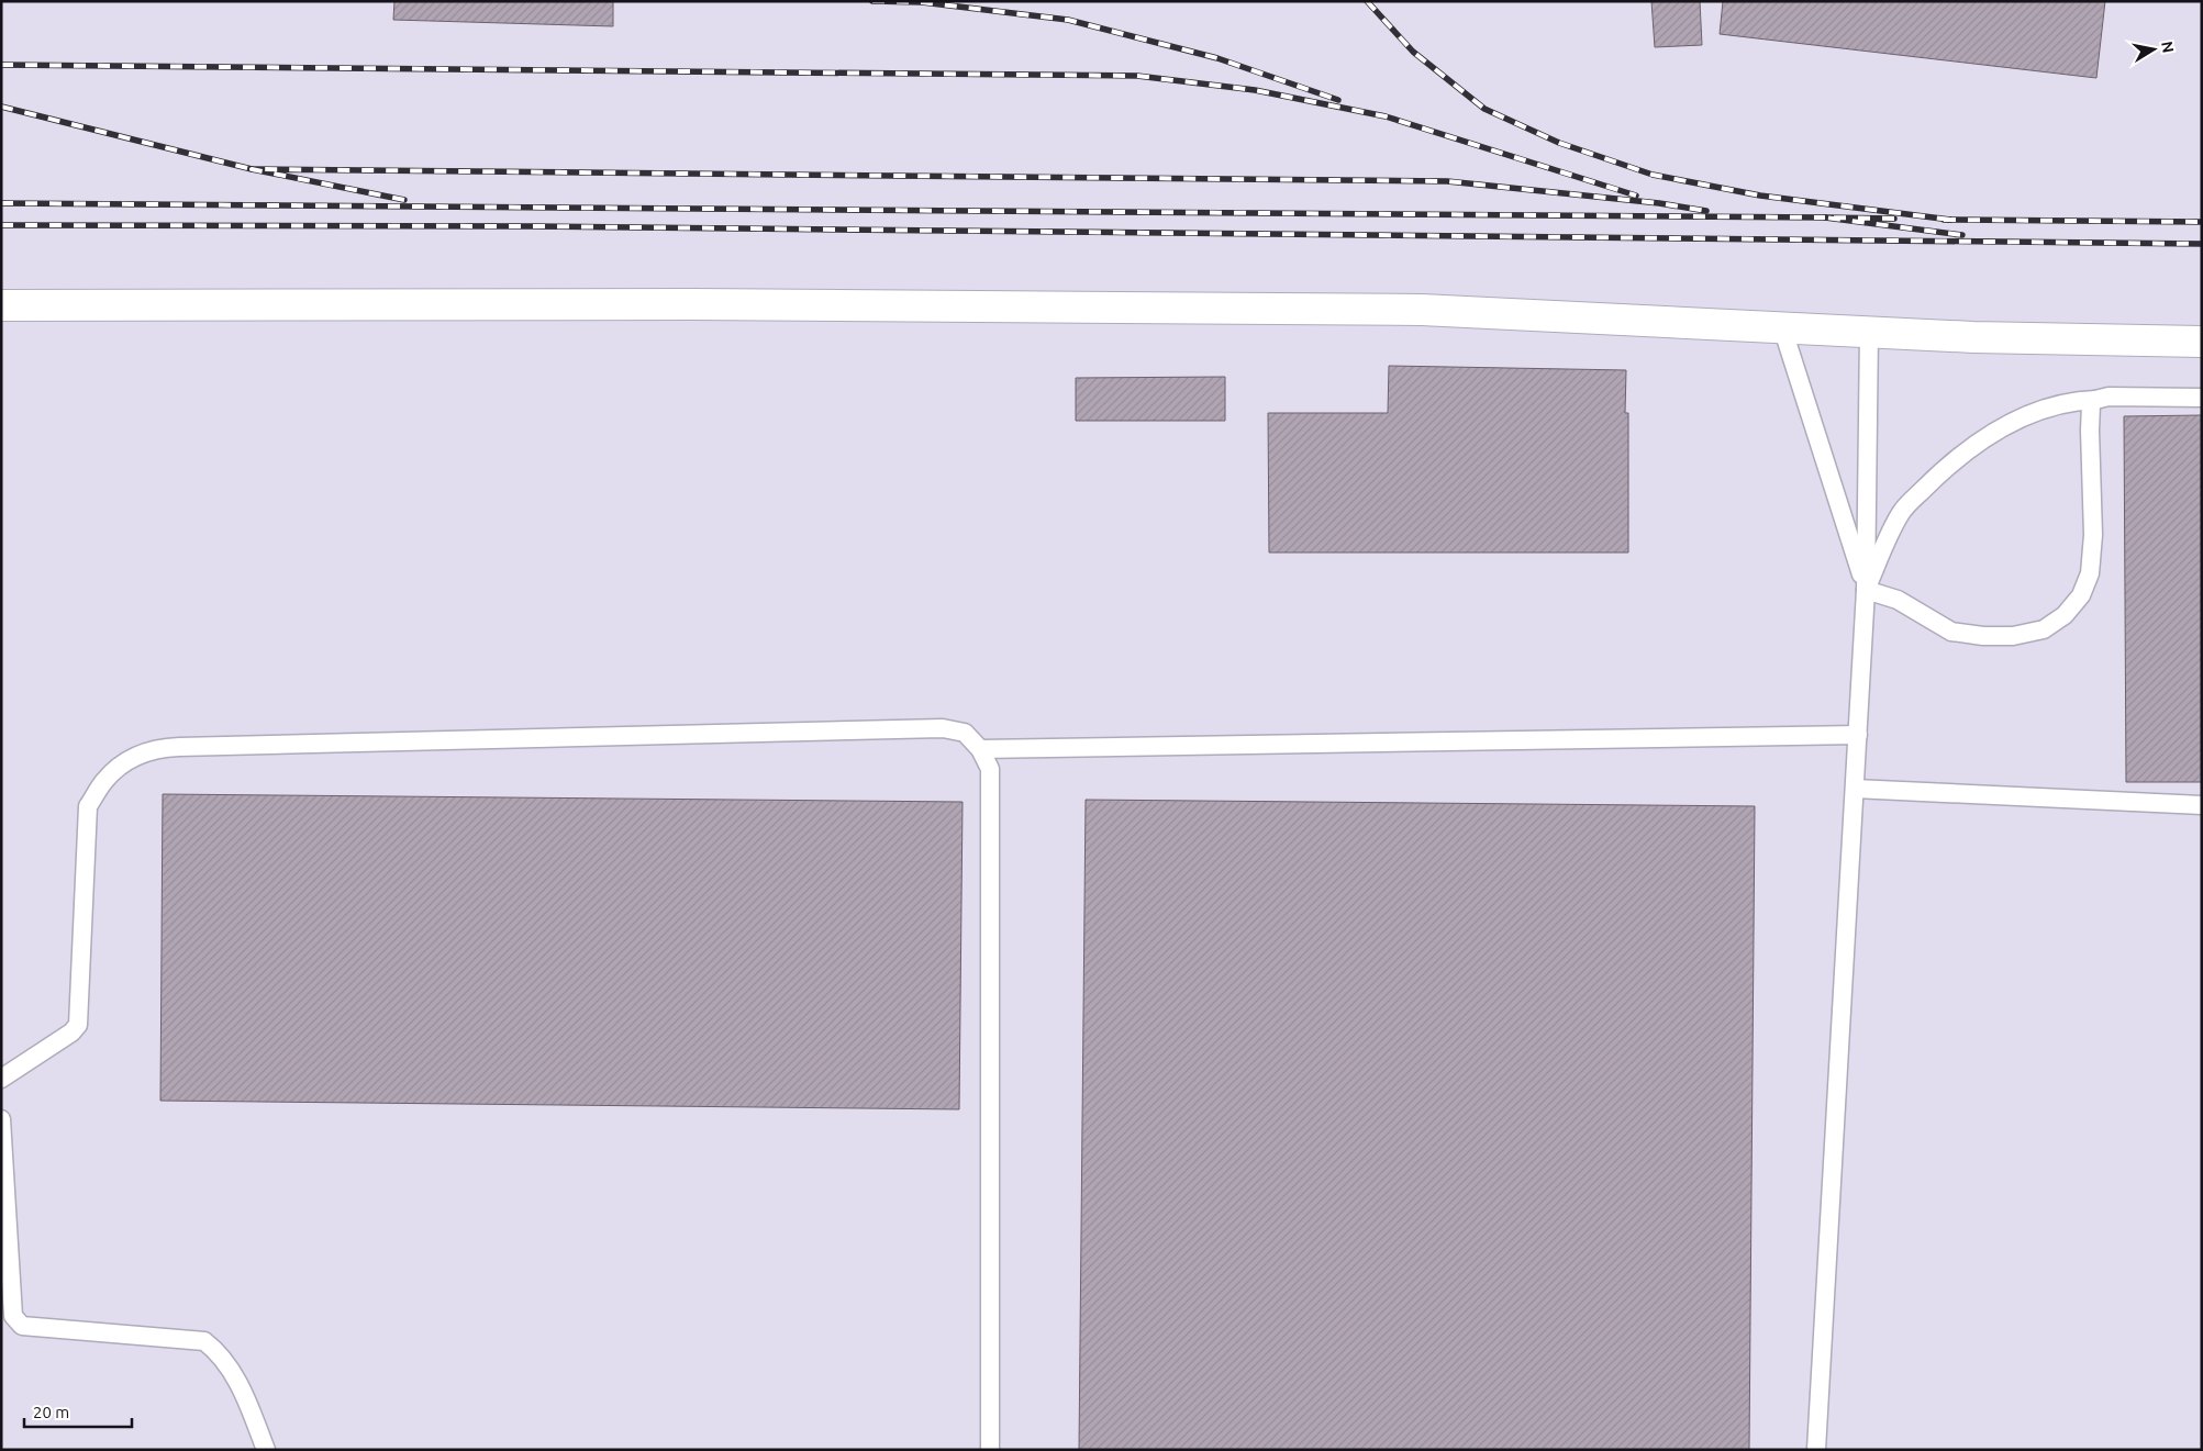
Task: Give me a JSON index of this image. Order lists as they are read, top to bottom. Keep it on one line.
{"scale_bar":"20 m","north":"right"}
